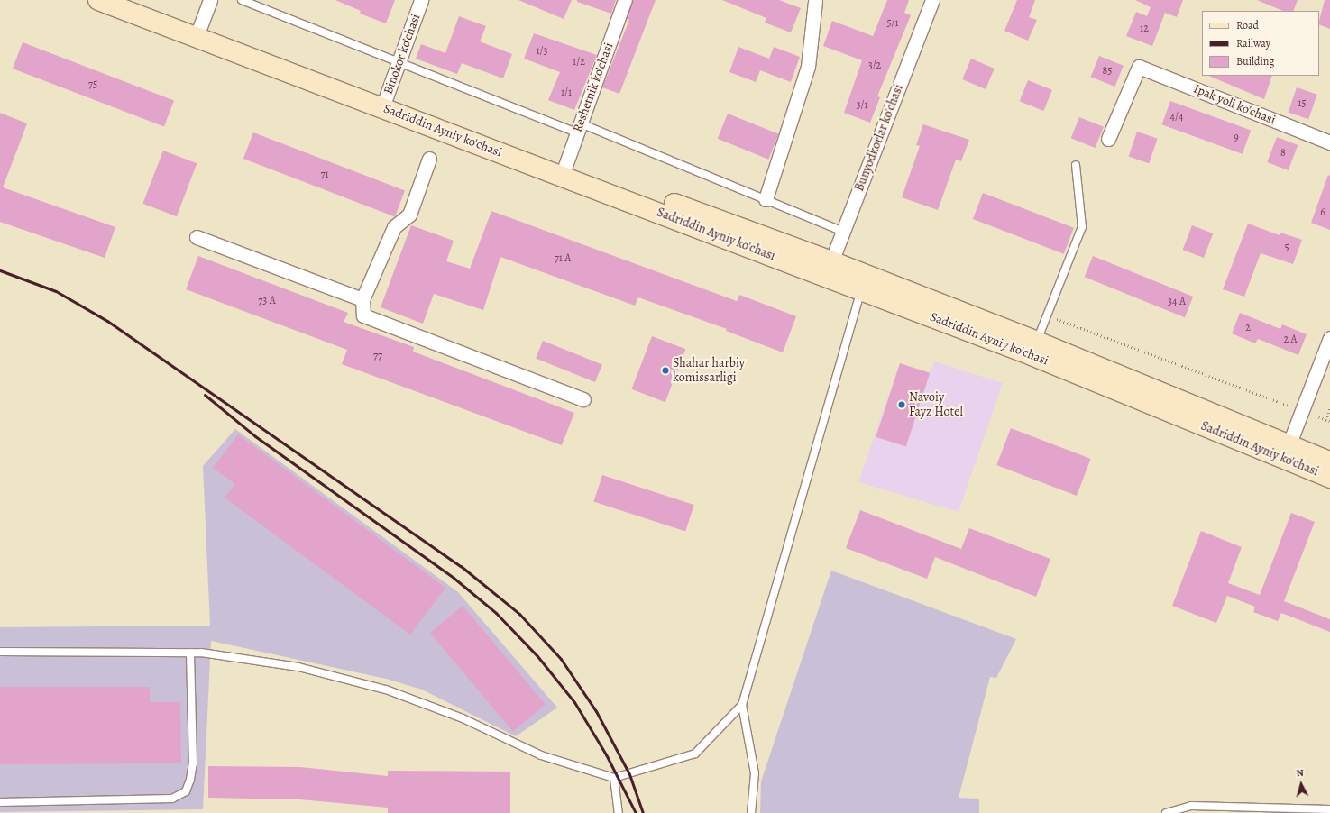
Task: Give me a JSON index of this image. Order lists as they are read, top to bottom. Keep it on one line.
{"streets":{"main road":["Sadriddin Ayniy ko'chasi"],"street":["Binokor ko'chasi","Reshetnik ko'chasi","Ipak yoli ko'chasi","Bunyodkorlar ko'chasi"]},"crossings":[["Binokor ko'chasi","Sadriddin Ayniy ko'chasi"],["Reshetnik ko'chasi","Sadriddin Ayniy ko'chasi"],["Sadriddin Ayniy ko'chasi","Bunyodkorlar ko'chasi"]],"places":["Shahar harbiy komissarligi","Navoiy Fayz Hotel"],"house_numbers":["5/1","12","1/3","1/2","3/2","85","75","1/1","15","3/1","4/4","9","8","71","6","5","71 А","73 А","34 А","2","2 А","77"],"legend":["Road","Railway","Building"],"north":"top"}
